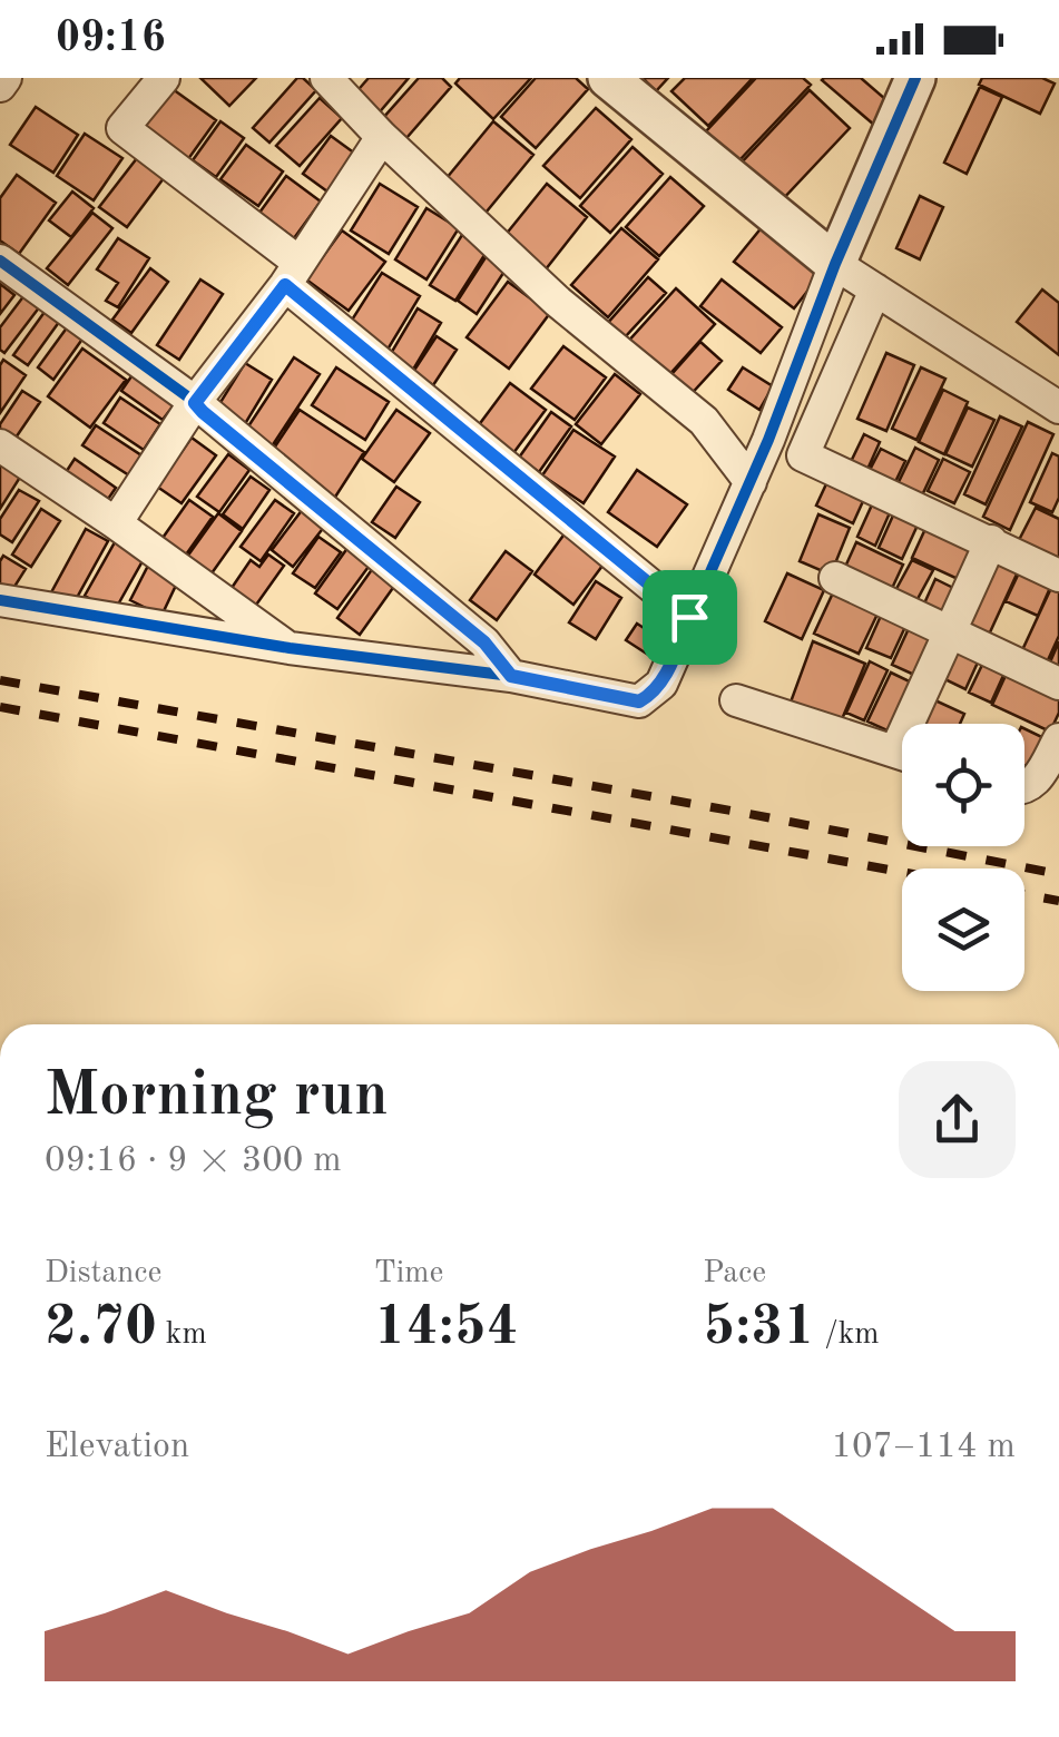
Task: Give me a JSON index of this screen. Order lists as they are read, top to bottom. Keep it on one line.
{"page":{"status":"09:16","heading":["Morning run","09:16 · 9 × 300 m"],"stats":[["Distance","2.70 km"],["Time","14:54"],["Pace","5:31 /km"]],"chart":["Elevation","107–114 m"]}}
